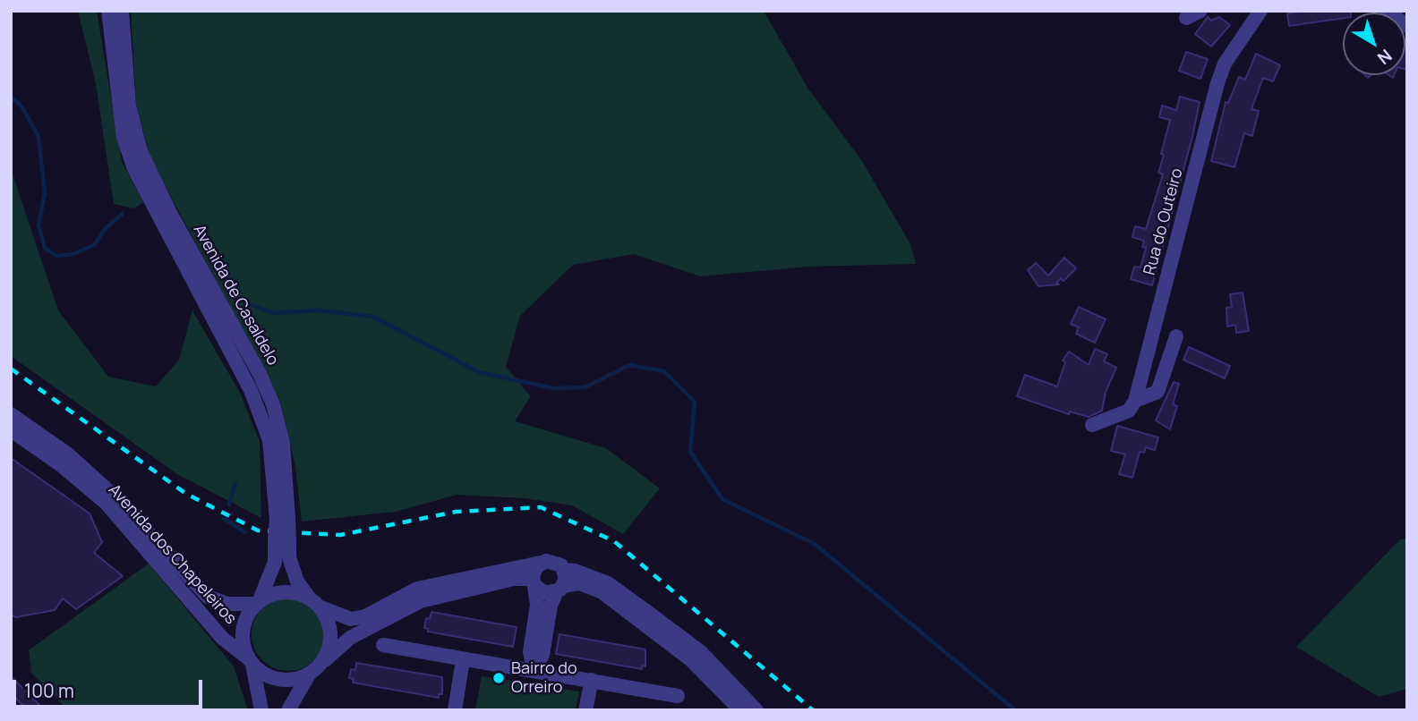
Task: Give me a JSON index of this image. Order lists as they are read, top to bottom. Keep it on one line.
{"streets":{"street":["Rua do Outeiro","Avenida de Casaldelo","Avenida dos Chapeleiros"]},"crossings":[["Avenida de Casaldelo","Avenida dos Chapeleiros"]],"places":["Bairro do Orreiro"],"scale_bar":"100 m","north":"bottom right"}
